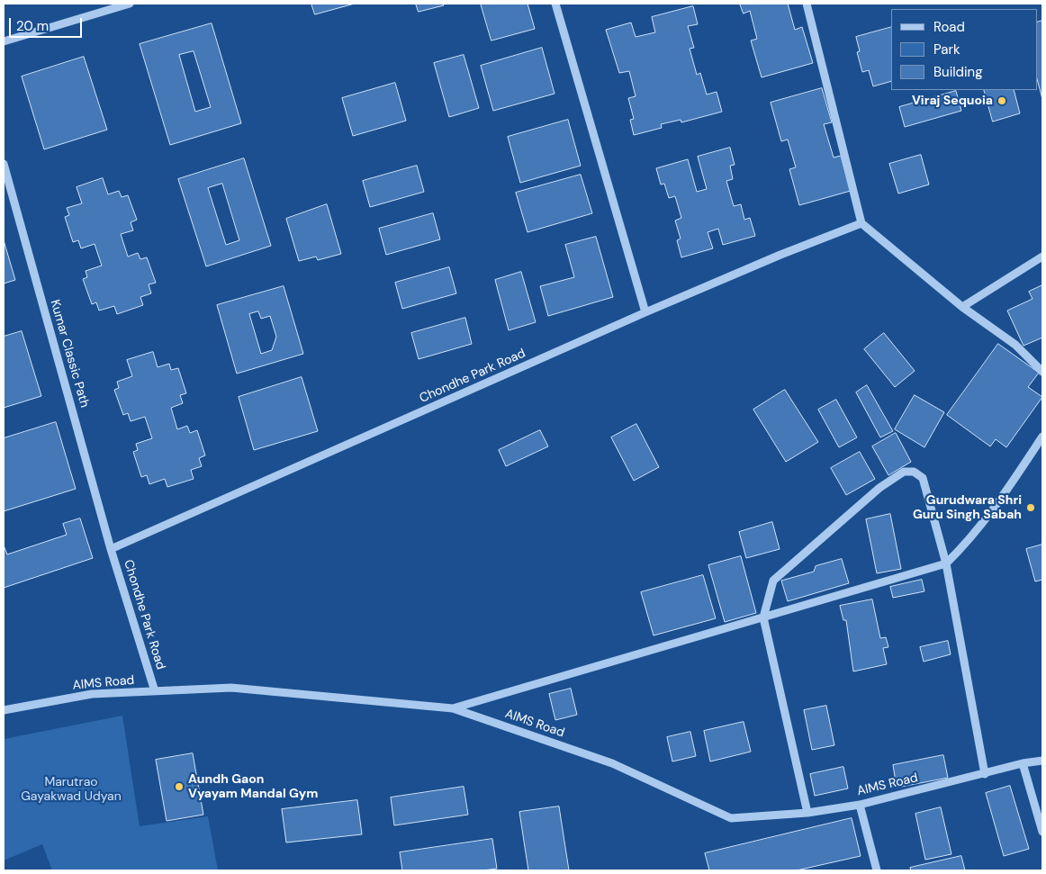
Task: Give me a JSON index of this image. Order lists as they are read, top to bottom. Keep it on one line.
{"streets":{"street":["Kumar Classic Path","Chondhe Park Road","AIMS Road"]},"crossings":[["Kumar Classic Path","Chondhe Park Road"],["Chondhe Park Road","AIMS Road"]],"parks":["Marutrao Gayakwad Udyan"],"places":["Viraj Sequoia","Gurudwara Shri Guru Singh Sabah","Aundh Gaon Vyayam Mandal Gym"],"legend":["Road","Park","Building"],"scale_bar":"20 m"}
